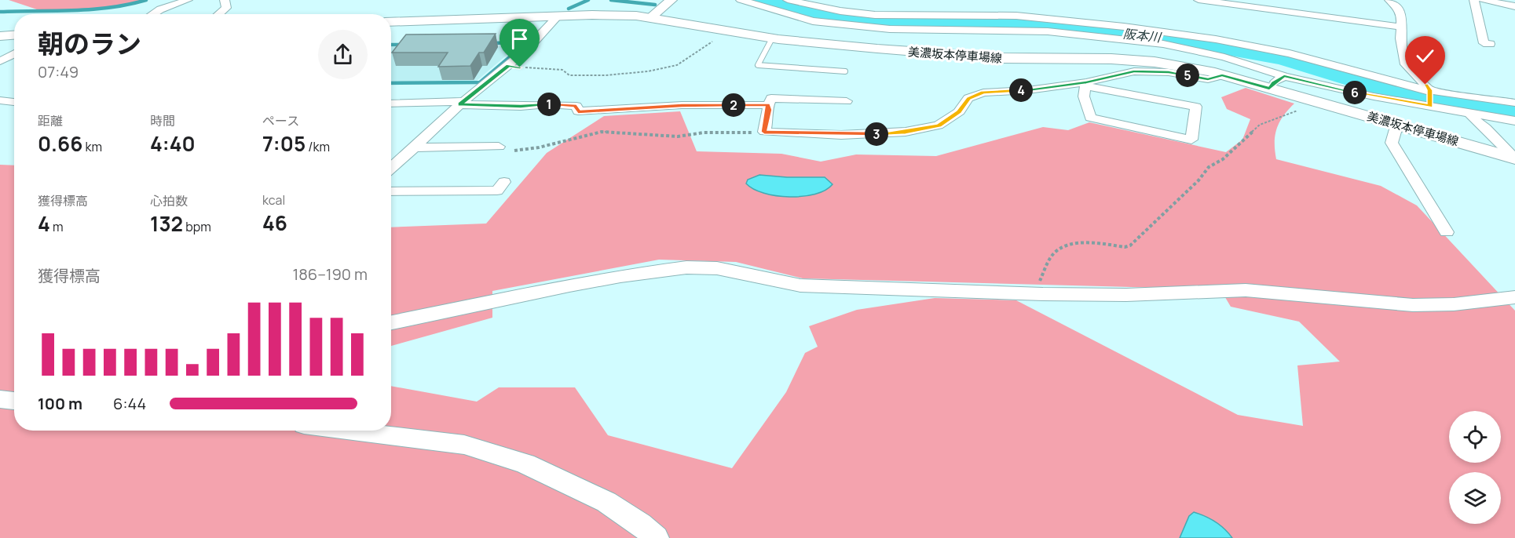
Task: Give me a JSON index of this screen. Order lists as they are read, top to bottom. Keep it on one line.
{"streets":{"main road":["美濃坂本停車場線"]},"water":["阪本川"],"page":{"heading":["朝のラン","07:49"],"pins":["5","4","6","1","2","3"],"stats":[["距離","0.66 km"],["時間","4:40"],["ペース","7:05 /km"],["獲得標高","4 m"],["心拍数","132 bpm"],["kcal","46"]],"chart":["獲得標高","186–190 m"],"list":[{"name":"100 m","note":"6:44"}]}}
